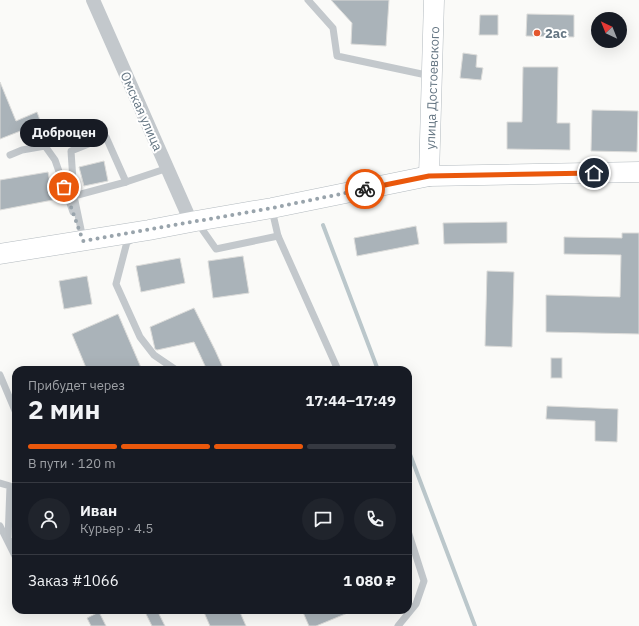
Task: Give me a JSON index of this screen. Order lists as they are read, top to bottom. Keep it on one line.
{"streets":{"main road":["улица Достоевского"],"street":["Омская улица"]},"places":["2ас","Доброцен"],"north":"top left","page":{"bubble":"Доброцен","heading":["2 мин","Прибудет через","17:44–17:49"],"panel":["Иван","Курьер · 4.5","Заказ #1066","1 080 ₽"],"bar":"В пути · 120 m"}}
